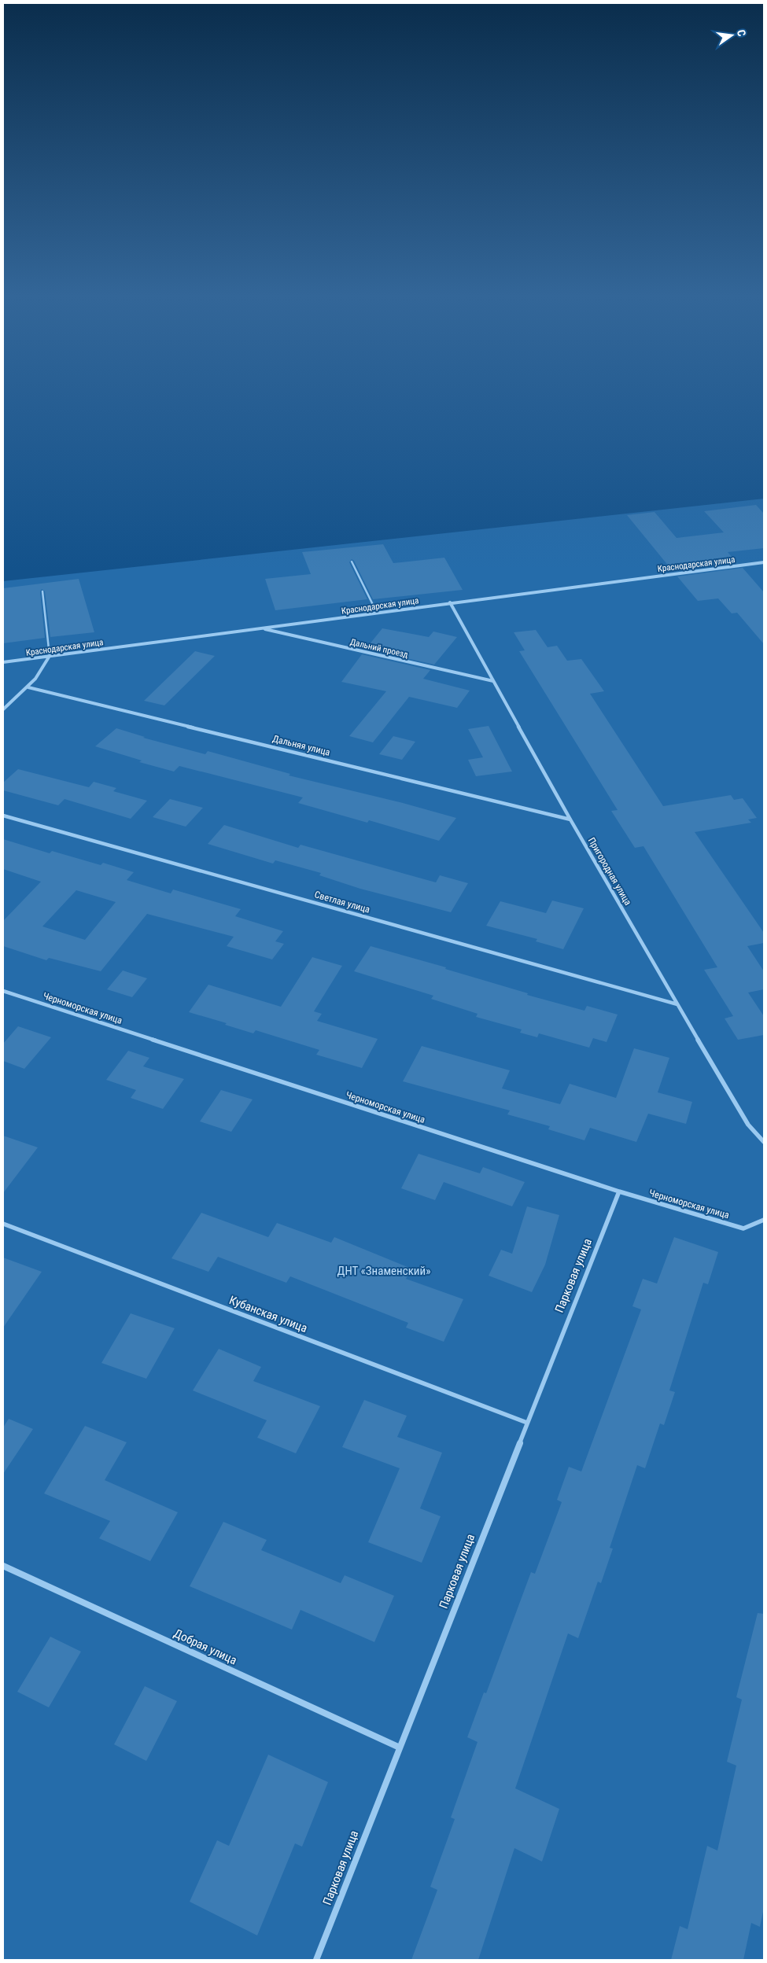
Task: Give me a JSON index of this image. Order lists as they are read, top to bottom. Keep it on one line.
{"streets":{"street":["Краснодарская улица","Дальний проезд","Дальняя улица","Пригородная улица","Светлая улица","Черноморская улица","Парковая улица","Кубанская улица","Добрая улица"]},"crossings":[["Краснодарская улица","Дальний проезд"],["Краснодарская улица","Пригородная улица"],["Дальний проезд","Пригородная улица"],["Дальняя улица","Пригородная улица"],["Пригородная улица","Светлая улица"],["Черноморская улица","Парковая улица"],["Парковая улица","Кубанская улица"],["Парковая улица","Добрая улица"]],"parks":["ДНТ «Знаменский»"],"north":"right"}
